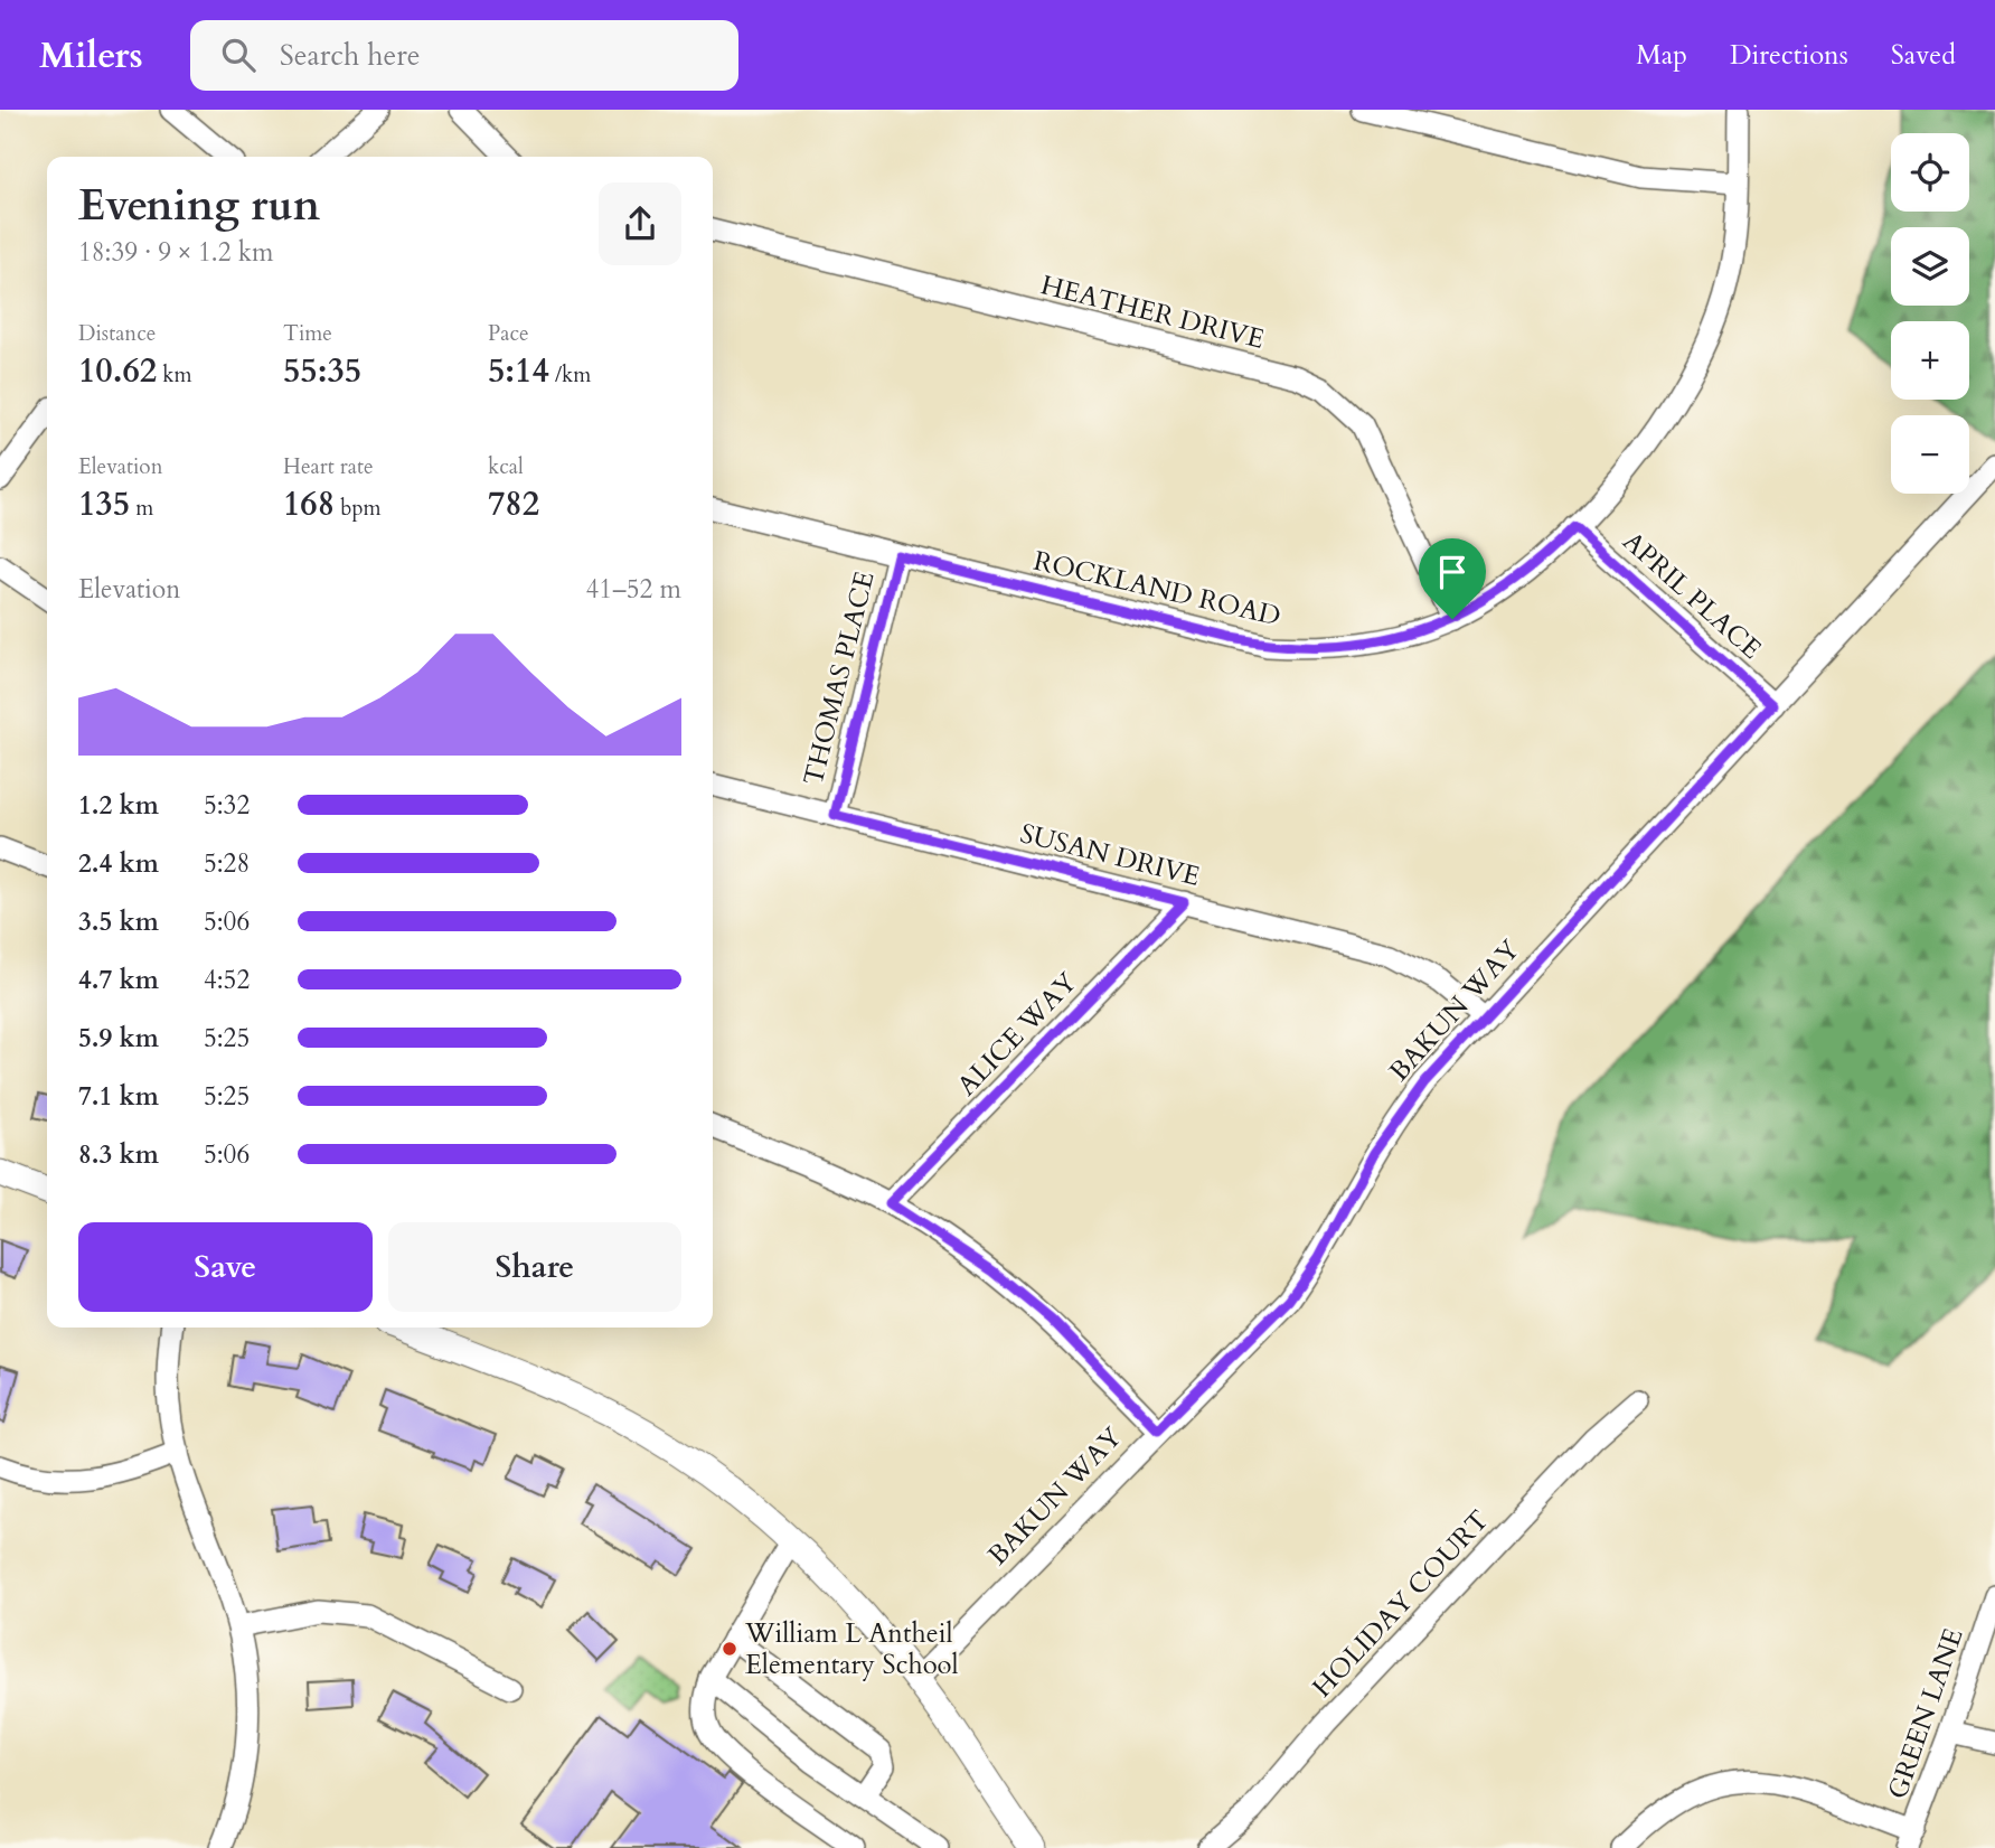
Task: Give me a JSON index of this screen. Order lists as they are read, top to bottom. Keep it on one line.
{"streets":{"street":["HEATHER DRIVE","ROCKLAND ROAD","APRIL PLACE","THOMAS PLACE","SUSAN DRIVE","BAKUN WAY","ALICE WAY","HOLIDAY COURT","GREEN LANE"]},"crossings":[["HEATHER DRIVE","ROCKLAND ROAD"],["ROCKLAND ROAD","APRIL PLACE"],["ROCKLAND ROAD","THOMAS PLACE"],["APRIL PLACE","BAKUN WAY"],["THOMAS PLACE","SUSAN DRIVE"],["SUSAN DRIVE","BAKUN WAY"],["SUSAN DRIVE","ALICE WAY"]],"places":["William L Antheil Elementary School"],"page":{"header":"Milers","search":"Search here","nav":["Map","Directions","Saved"],"map_buttons":["+","−"],"heading":["Evening run","18:39 · 9 × 1.2 km"],"stats":[["Distance","10.62 km"],["Time","55:35"],["Pace","5:14 /km"],["Elevation","135 m"],["Heart rate","168 bpm"],["kcal","782"]],"chart":["Elevation","41–52 m"],"list":[{"name":"1.2 km","note":"5:32"},{"name":"2.4 km","note":"5:28"},{"name":"3.5 km","note":"5:06"},{"name":"4.7 km","note":"4:52"},{"name":"5.9 km","note":"5:25"},{"name":"7.1 km","note":"5:25"},{"name":"8.3 km","note":"5:06"}],"buttons":["Save","Share"]}}
